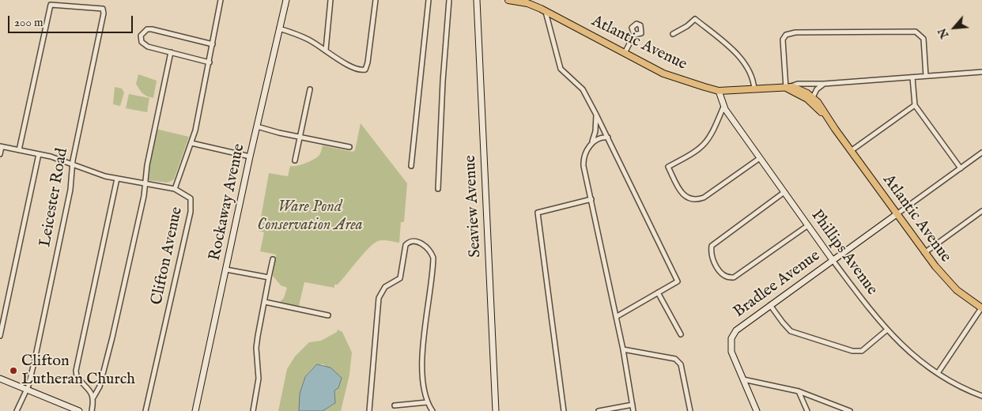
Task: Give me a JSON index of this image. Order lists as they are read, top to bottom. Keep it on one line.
{"streets":{"main road":["Atlantic Avenue"],"street":["Leicester Road","Rockaway Avenue","Seaview Avenue","Phillips Avenue","Clifton Avenue","Bradlee Avenue"]},"crossings":[["Atlantic Avenue","Phillips Avenue"],["Atlantic Avenue","Bradlee Avenue"],["Phillips Avenue","Bradlee Avenue"]],"parks":["Ware Pond Conservation Area"],"places":["Clifton Lutheran Church"],"scale_bar":"200 m","north":"bottom left"}
